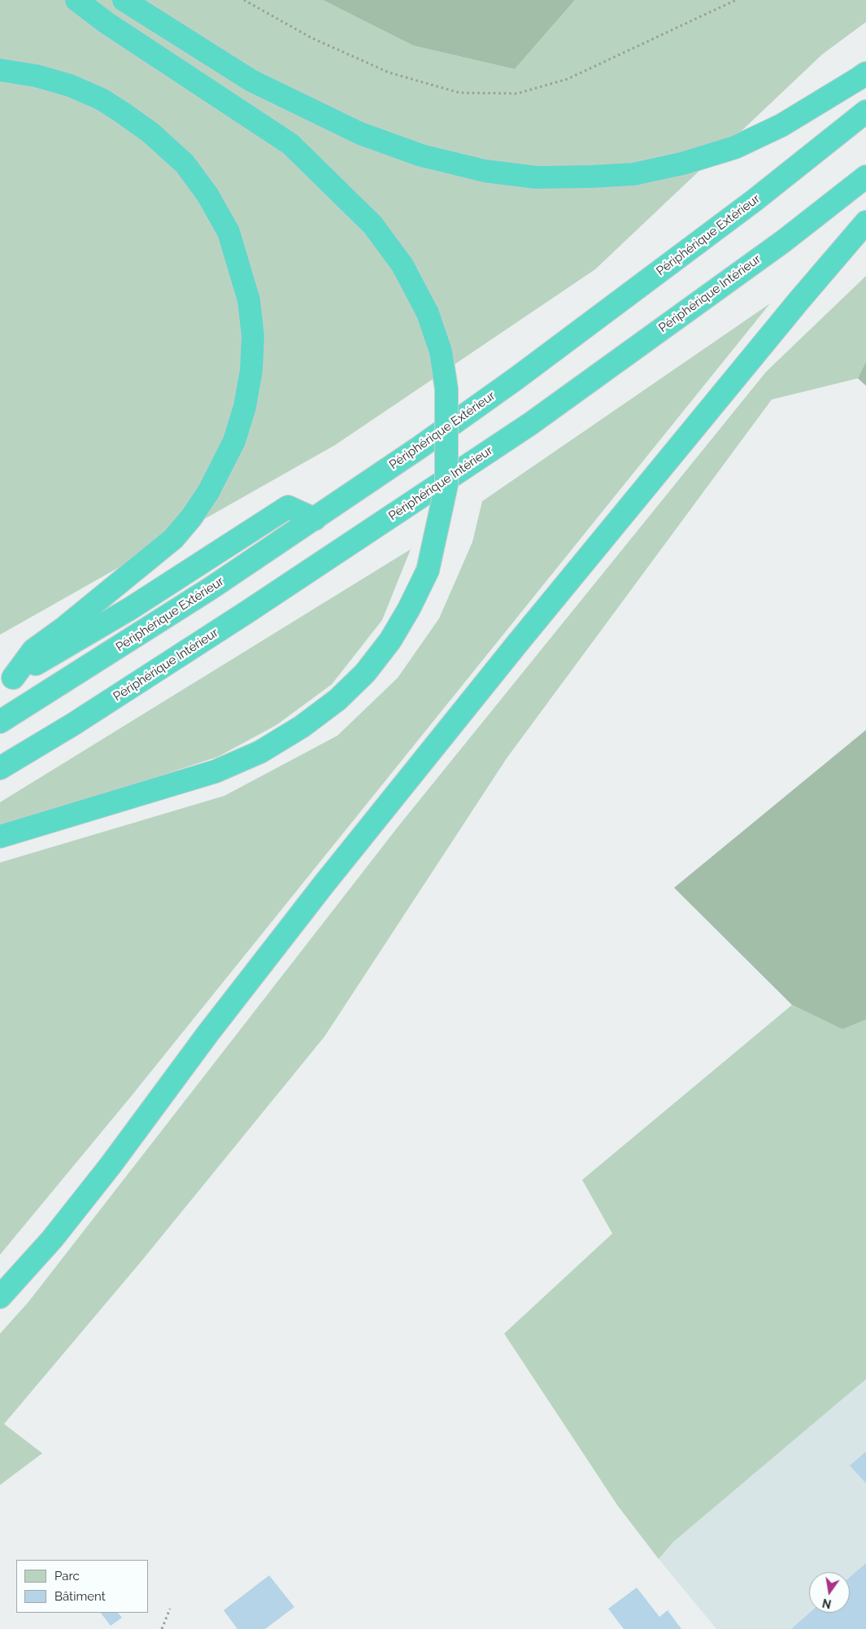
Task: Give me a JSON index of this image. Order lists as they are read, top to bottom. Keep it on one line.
{"streets":{"highway":["Périphérique Extérieur","Périphérique Intérieur"]},"legend":["Parc","Bâtiment"],"north":"bottom"}
